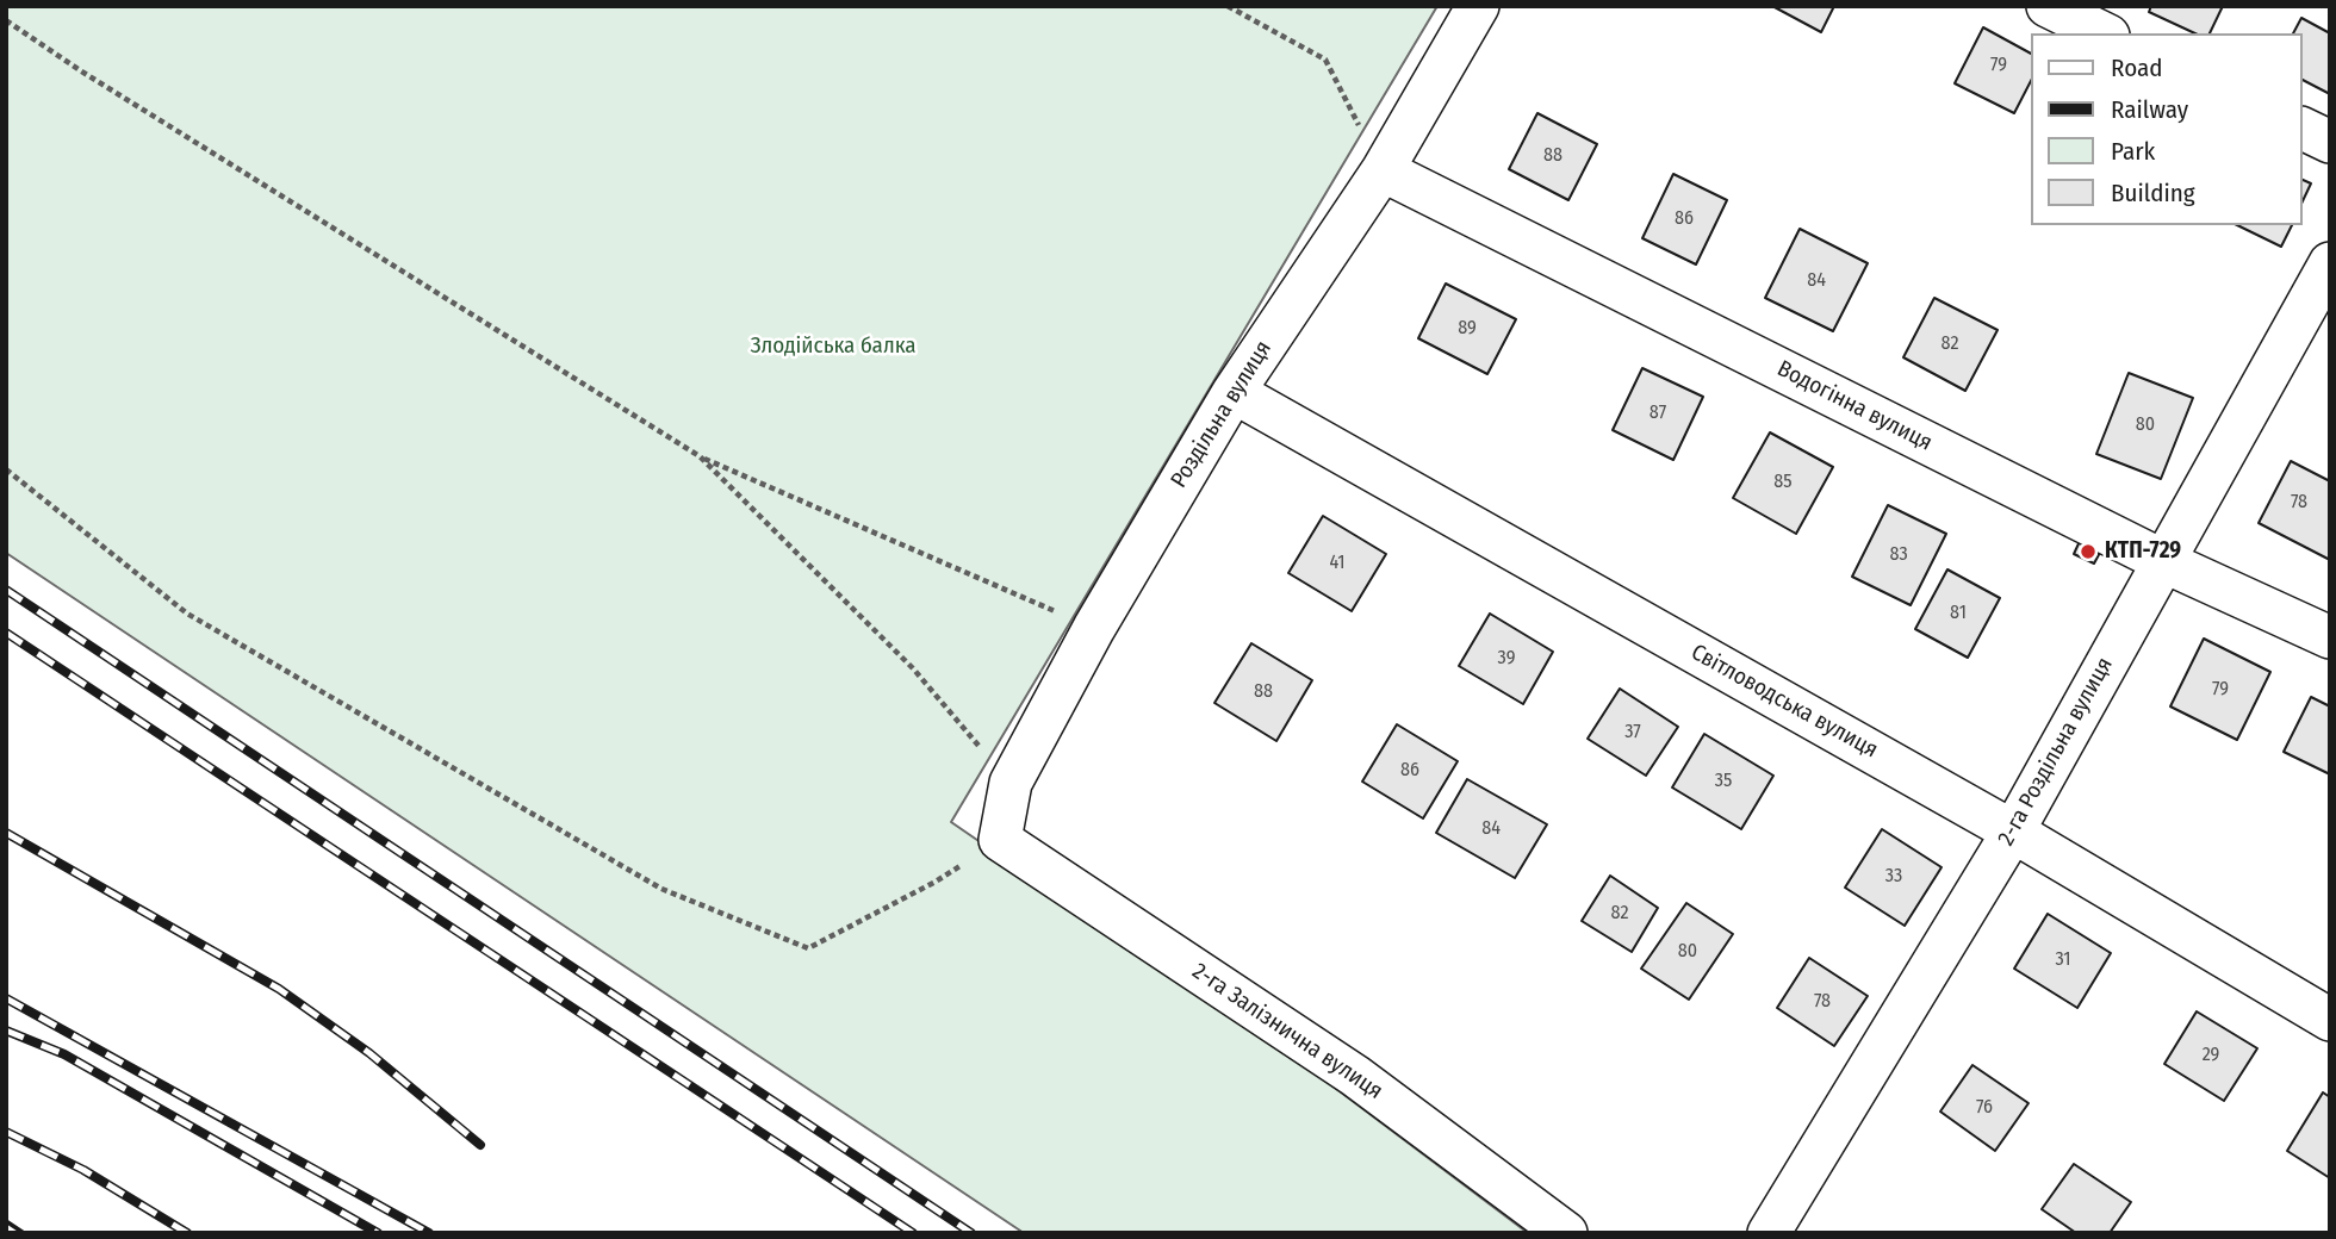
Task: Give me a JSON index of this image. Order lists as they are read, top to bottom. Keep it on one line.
{"streets":{"street":["Водогінна вулиця","Роздільна вулиця","Світловодська вулиця","2-га Роздільна вулиця","2-га Залізнична вулиця"]},"crossings":[["Водогінна вулиця","Роздільна вулиця"],["Водогінна вулиця","2-га Роздільна вулиця"],["Роздільна вулиця","Світловодська вулиця"],["Роздільна вулиця","2-га Залізнична вулиця"],["Світловодська вулиця","2-га Роздільна вулиця"]],"parks":["Злодійська балка"],"places":["КТП-729"],"house_numbers":["79","88","86","84","89","82","87","80","85","78","83","41","81","39","79","88","37","86","35","84","33","82","80","31","78","29","76"],"legend":["Road","Railway","Park","Building"]}
